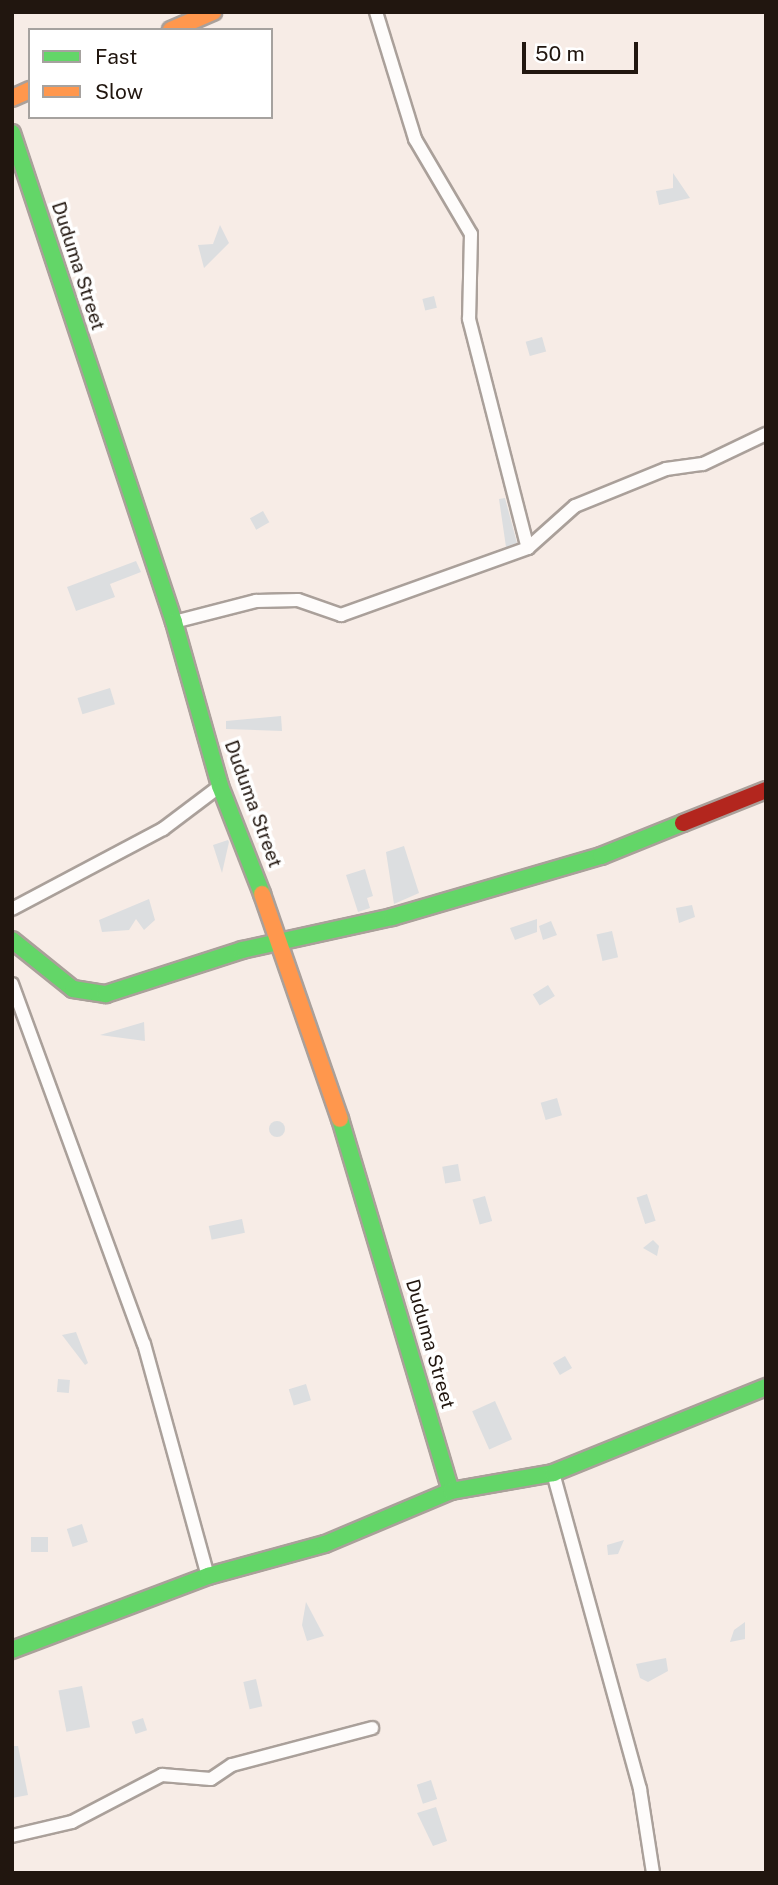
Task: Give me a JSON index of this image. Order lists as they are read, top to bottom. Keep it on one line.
{"streets":{"street":["Duduma Street"]},"legend":["Fast","Slow"],"scale_bar":"50 m"}
